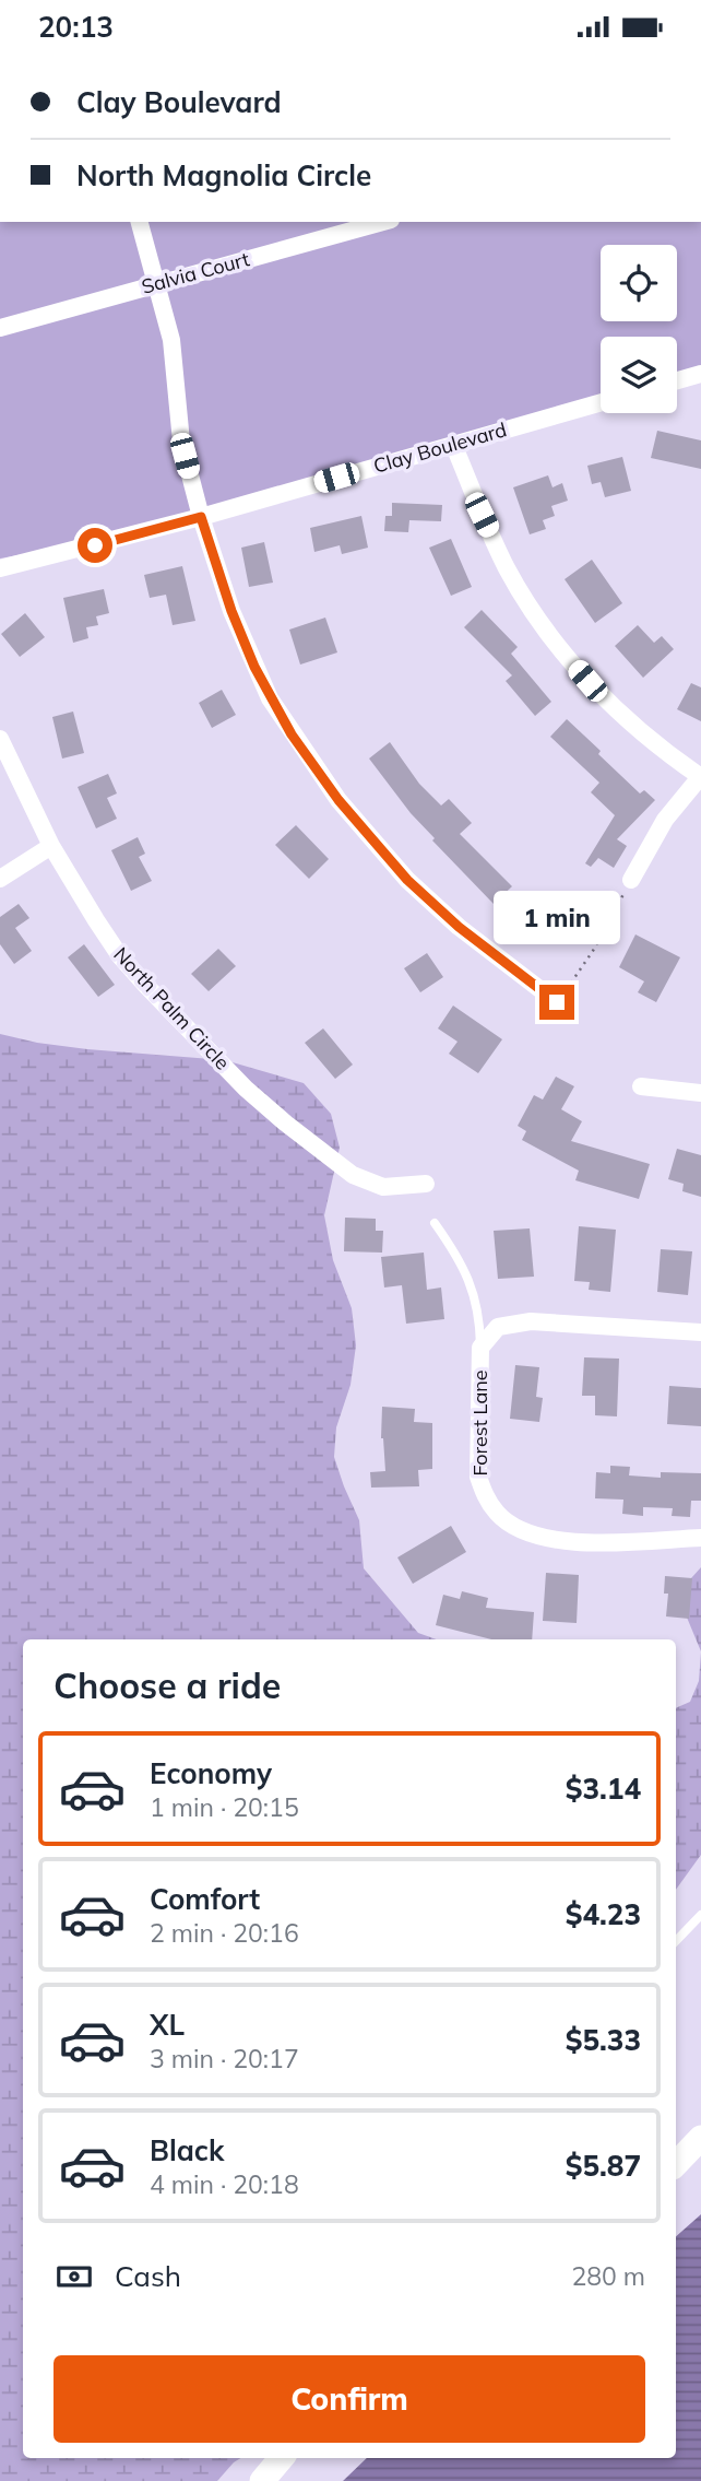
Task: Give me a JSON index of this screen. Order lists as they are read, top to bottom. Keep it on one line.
{"streets":{"street":["Salvia Court","Clay Boulevard","North Palm Circle","Forest Lane"]},"page":{"status":"20:13","banner":["Clay Boulevard","North Magnolia Circle"],"bubble":"1 min","heading":"Choose a ride","list":[{"name":"Economy","note":"1 min · 20:15","value":"$3.14"},{"name":"Comfort","note":"2 min · 20:16","value":"$4.23"},{"name":"XL","note":"3 min · 20:17","value":"$5.33"},{"name":"Black","note":"4 min · 20:18","value":"$5.87"}],"pay":["Cash","280 m"],"buttons":"Confirm"}}
